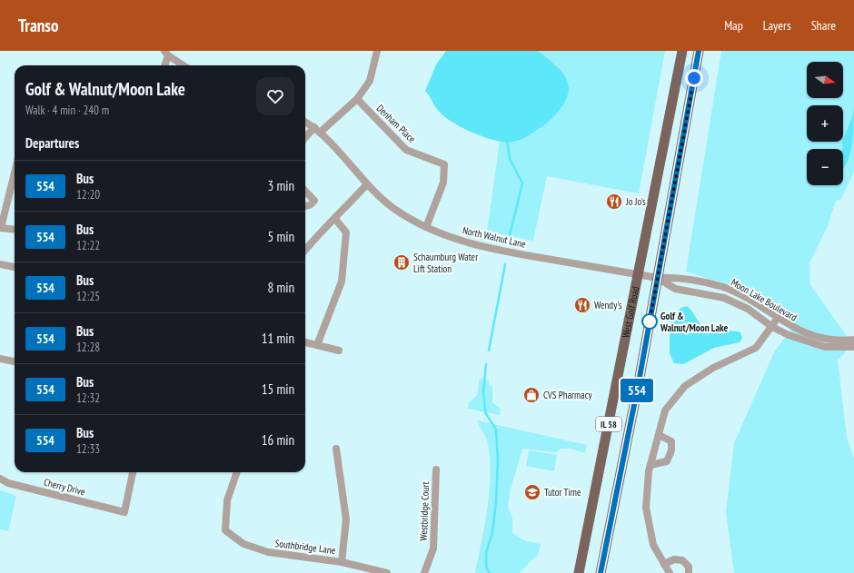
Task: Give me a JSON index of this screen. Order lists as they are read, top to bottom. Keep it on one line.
{"streets":{"main road":["West Golf Road","IL 58"],"street":["Denham Place","North Walnut Lane","Moon Lake Boulevard","Cherry Drive","Westbridge Court","Southbridge Lane"]},"crossings":[["Denham Place","North Walnut Lane"],["North Walnut Lane","Moon Lake Boulevard"],["North Walnut Lane","West Golf Road"],["Moon Lake Boulevard","West Golf Road"]],"places":{"restaurant":["Jo Jo's","Wendy's"],"building":["Schaumburg Water Lift Station"],"other":["Golf & Walnut/Moon Lake"],"shop":["CVS Pharmacy"],"school or university":["Tutor Time"]},"lines":["bus line 554"],"north":"right","page":{"header":"Transo","nav":["Map","Layers","Share"],"on_map":"554","map_buttons":["+","−"],"heading":[["Golf & Walnut/Moon Lake","Walk · 4 min · 240 m"],"Departures"],"list":[{"mark":"554","name":"Bus","note":"12:20","value":"3 min"},{"mark":"554","name":"Bus","note":"12:22","value":"5 min"},{"mark":"554","name":"Bus","note":"12:25","value":"8 min"},{"mark":"554","name":"Bus","note":"12:28","value":"11 min"},{"mark":"554","name":"Bus","note":"12:32","value":"15 min"},{"mark":"554","name":"Bus","note":"12:33","value":"16 min"}]}}
